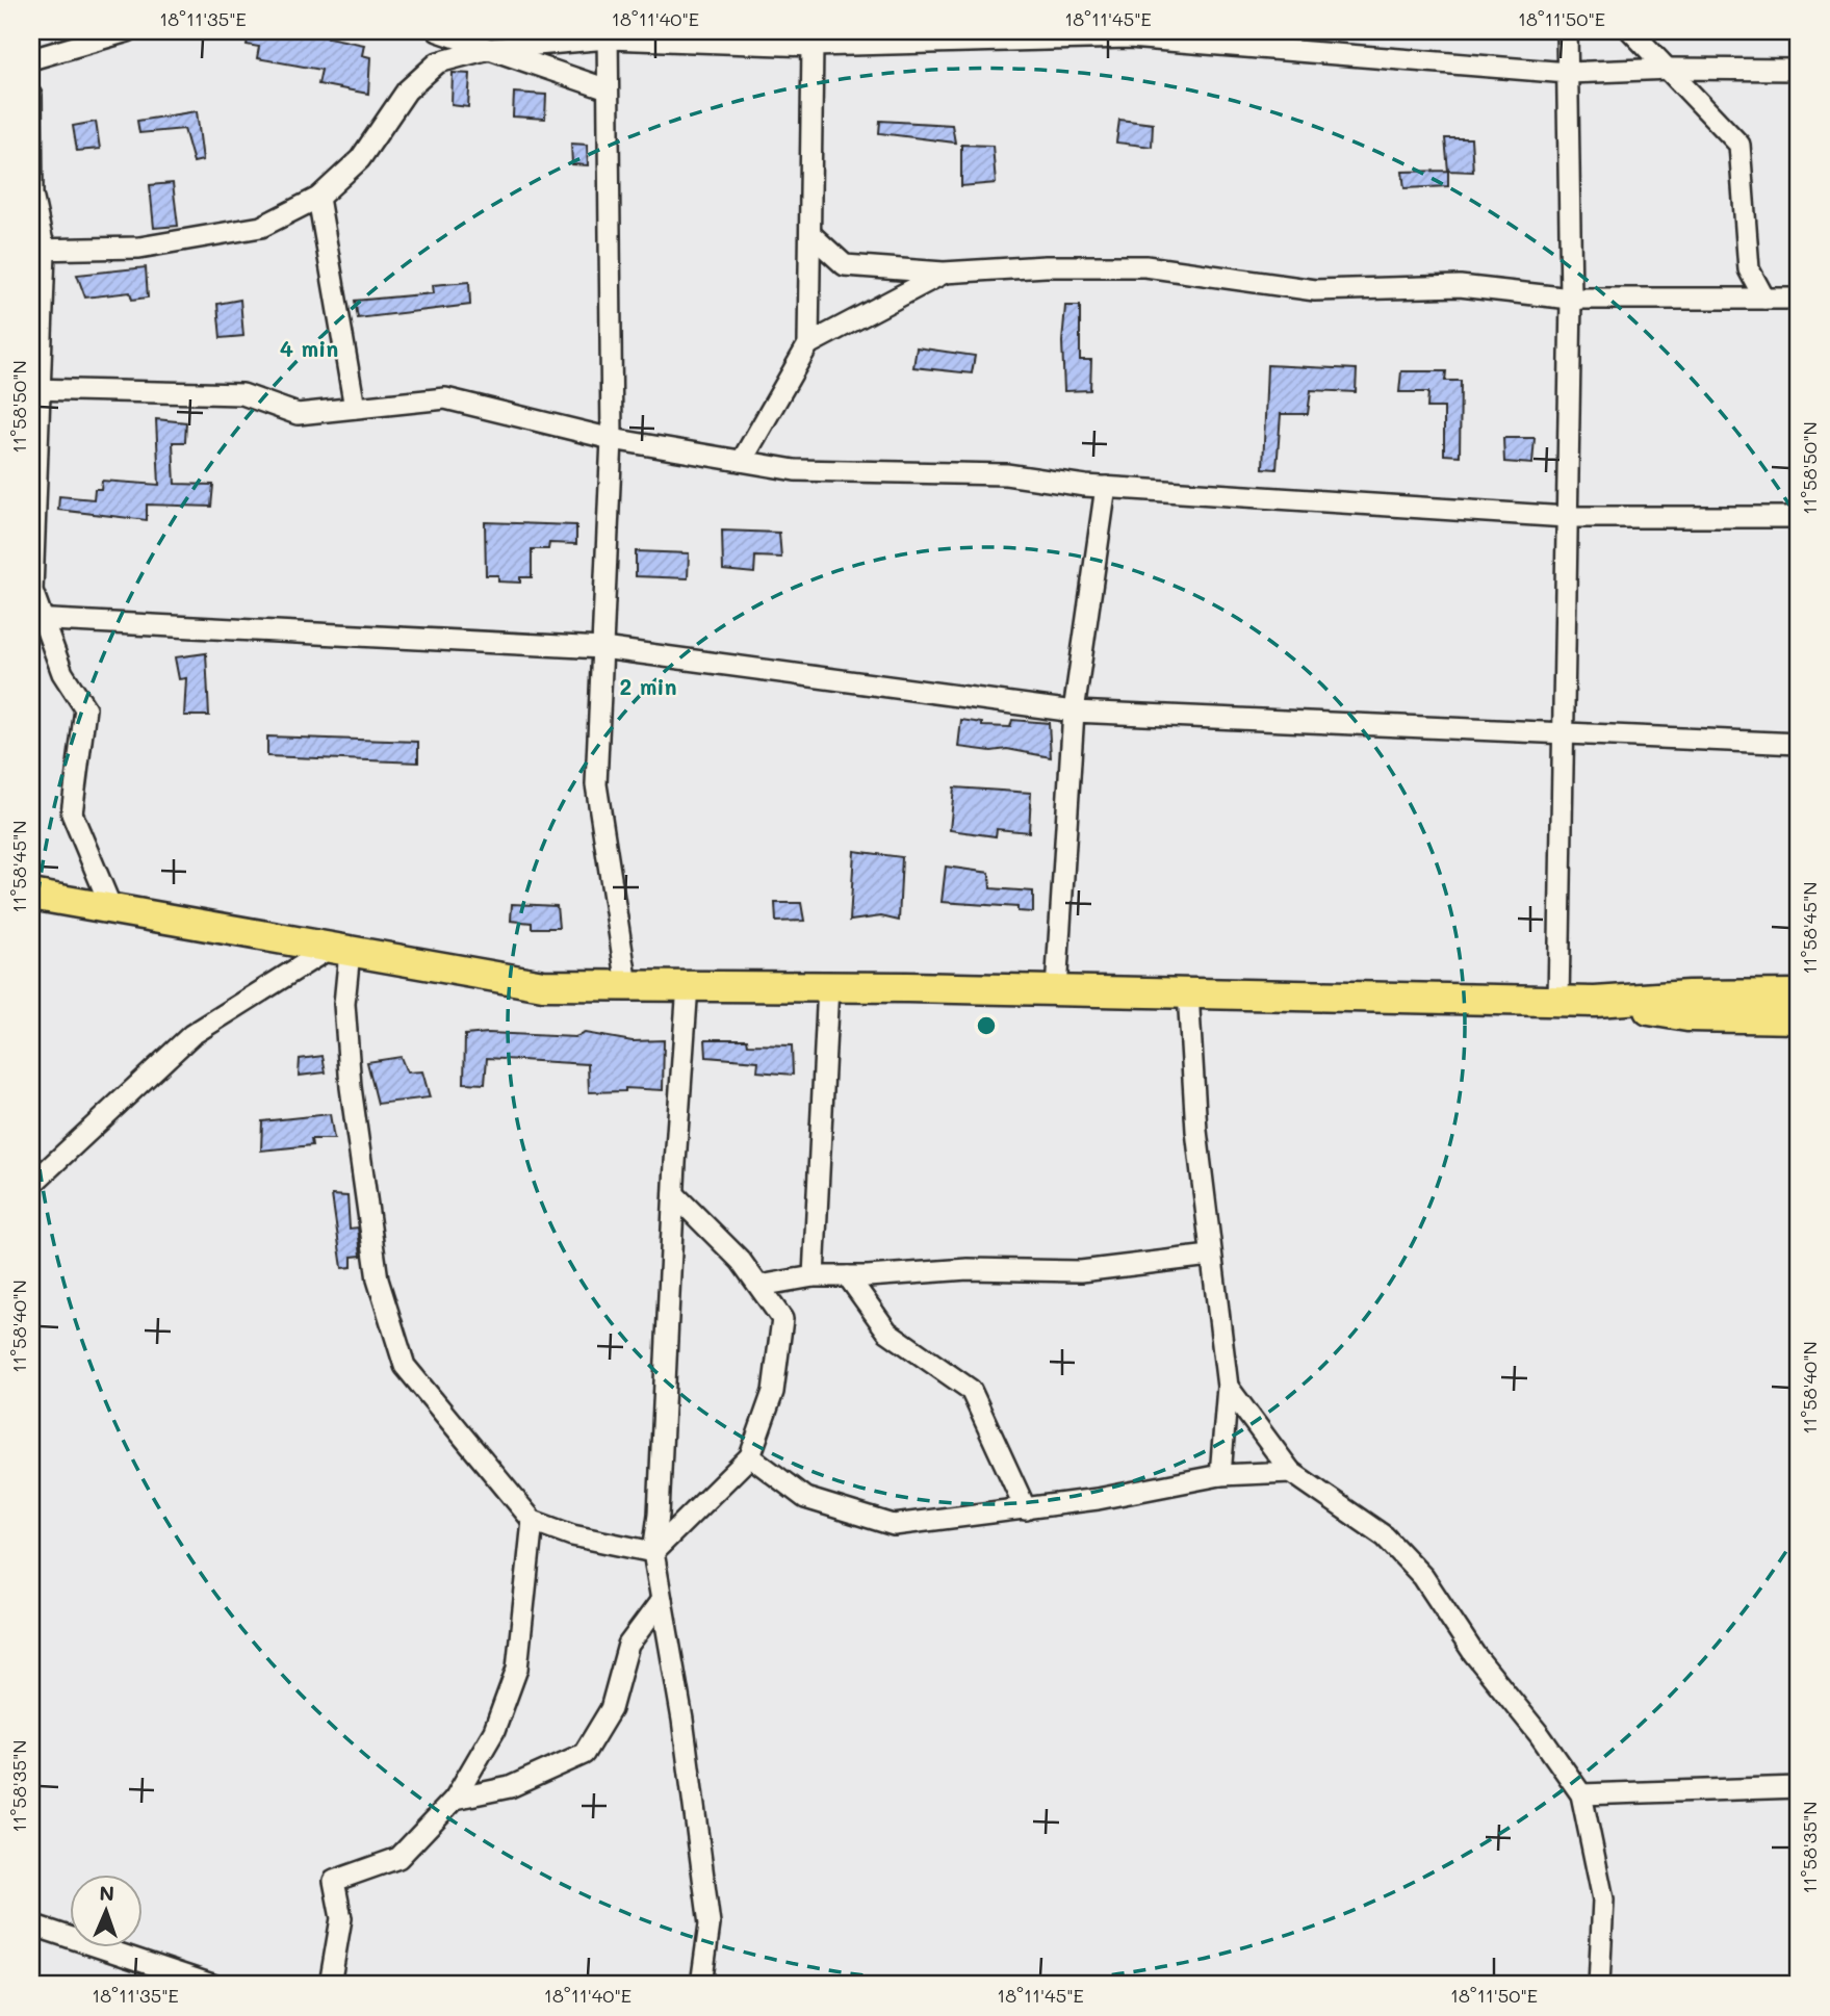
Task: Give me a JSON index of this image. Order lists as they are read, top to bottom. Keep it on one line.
{"north":"top","coordinates":["18°11'35\"E","18°11'40\"E","18°11'45\"E","18°11'50\"E","11°58'50\"N","11°58'45\"N","11°58'40\"N","11°58'35\"N"],"rings":["4 min","2 min"]}
